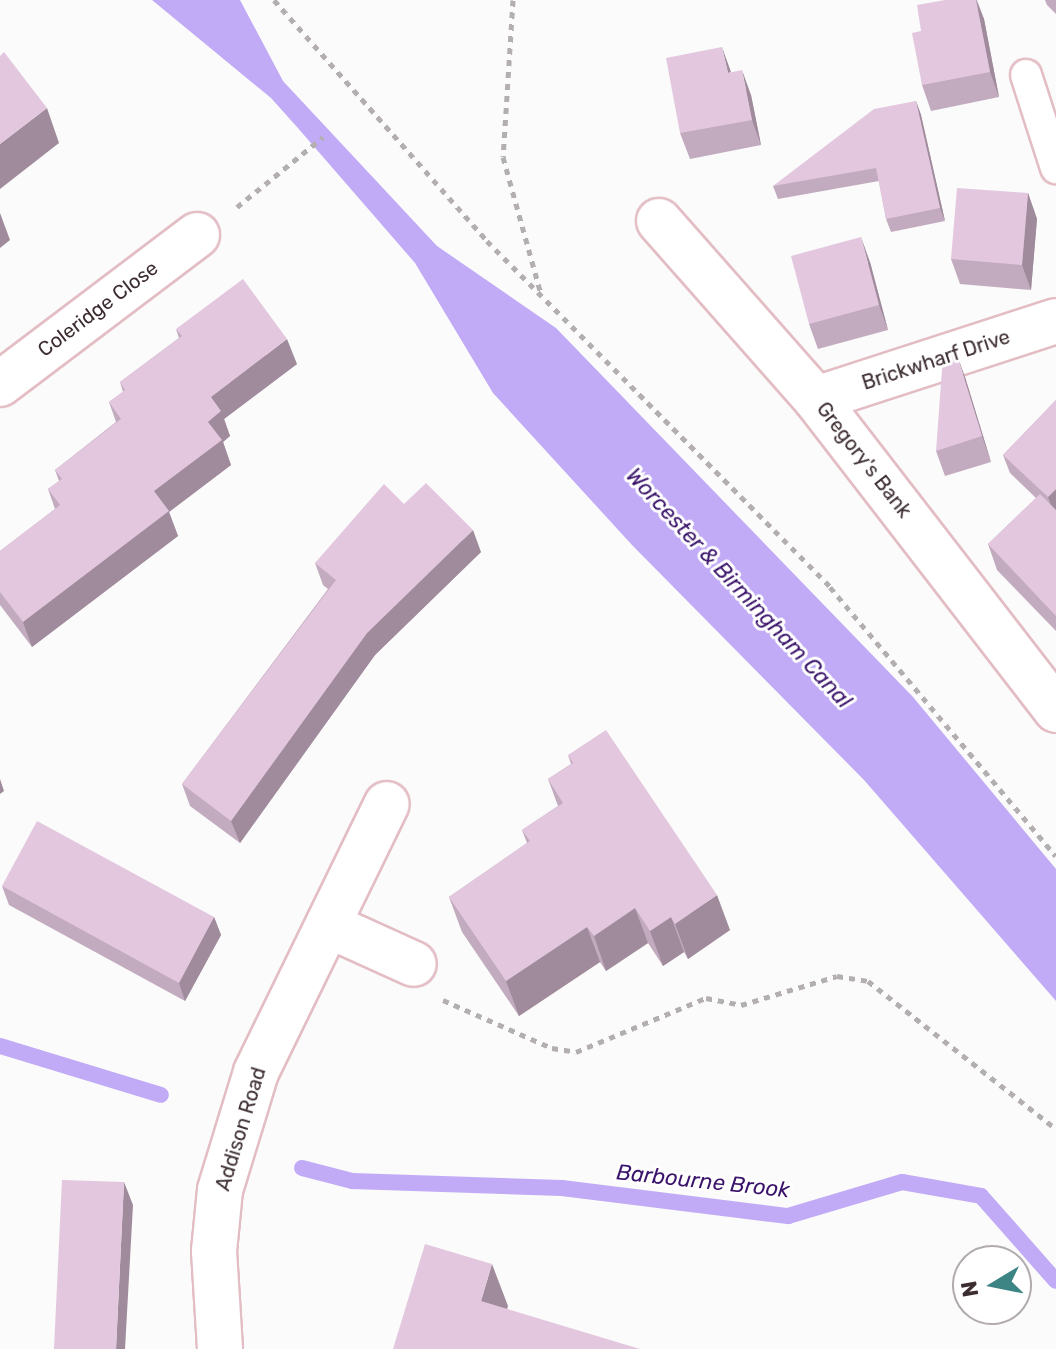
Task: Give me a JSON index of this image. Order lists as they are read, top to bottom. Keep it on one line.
{"streets":{"street":["Coleridge Close","Brickwharf Drive","Gregory's Bank","Addison Road"]},"crossings":[["Brickwharf Drive","Gregory's Bank"]],"water":["Worcester & Birmingham Canal","Barbourne Brook"],"north":"left"}
